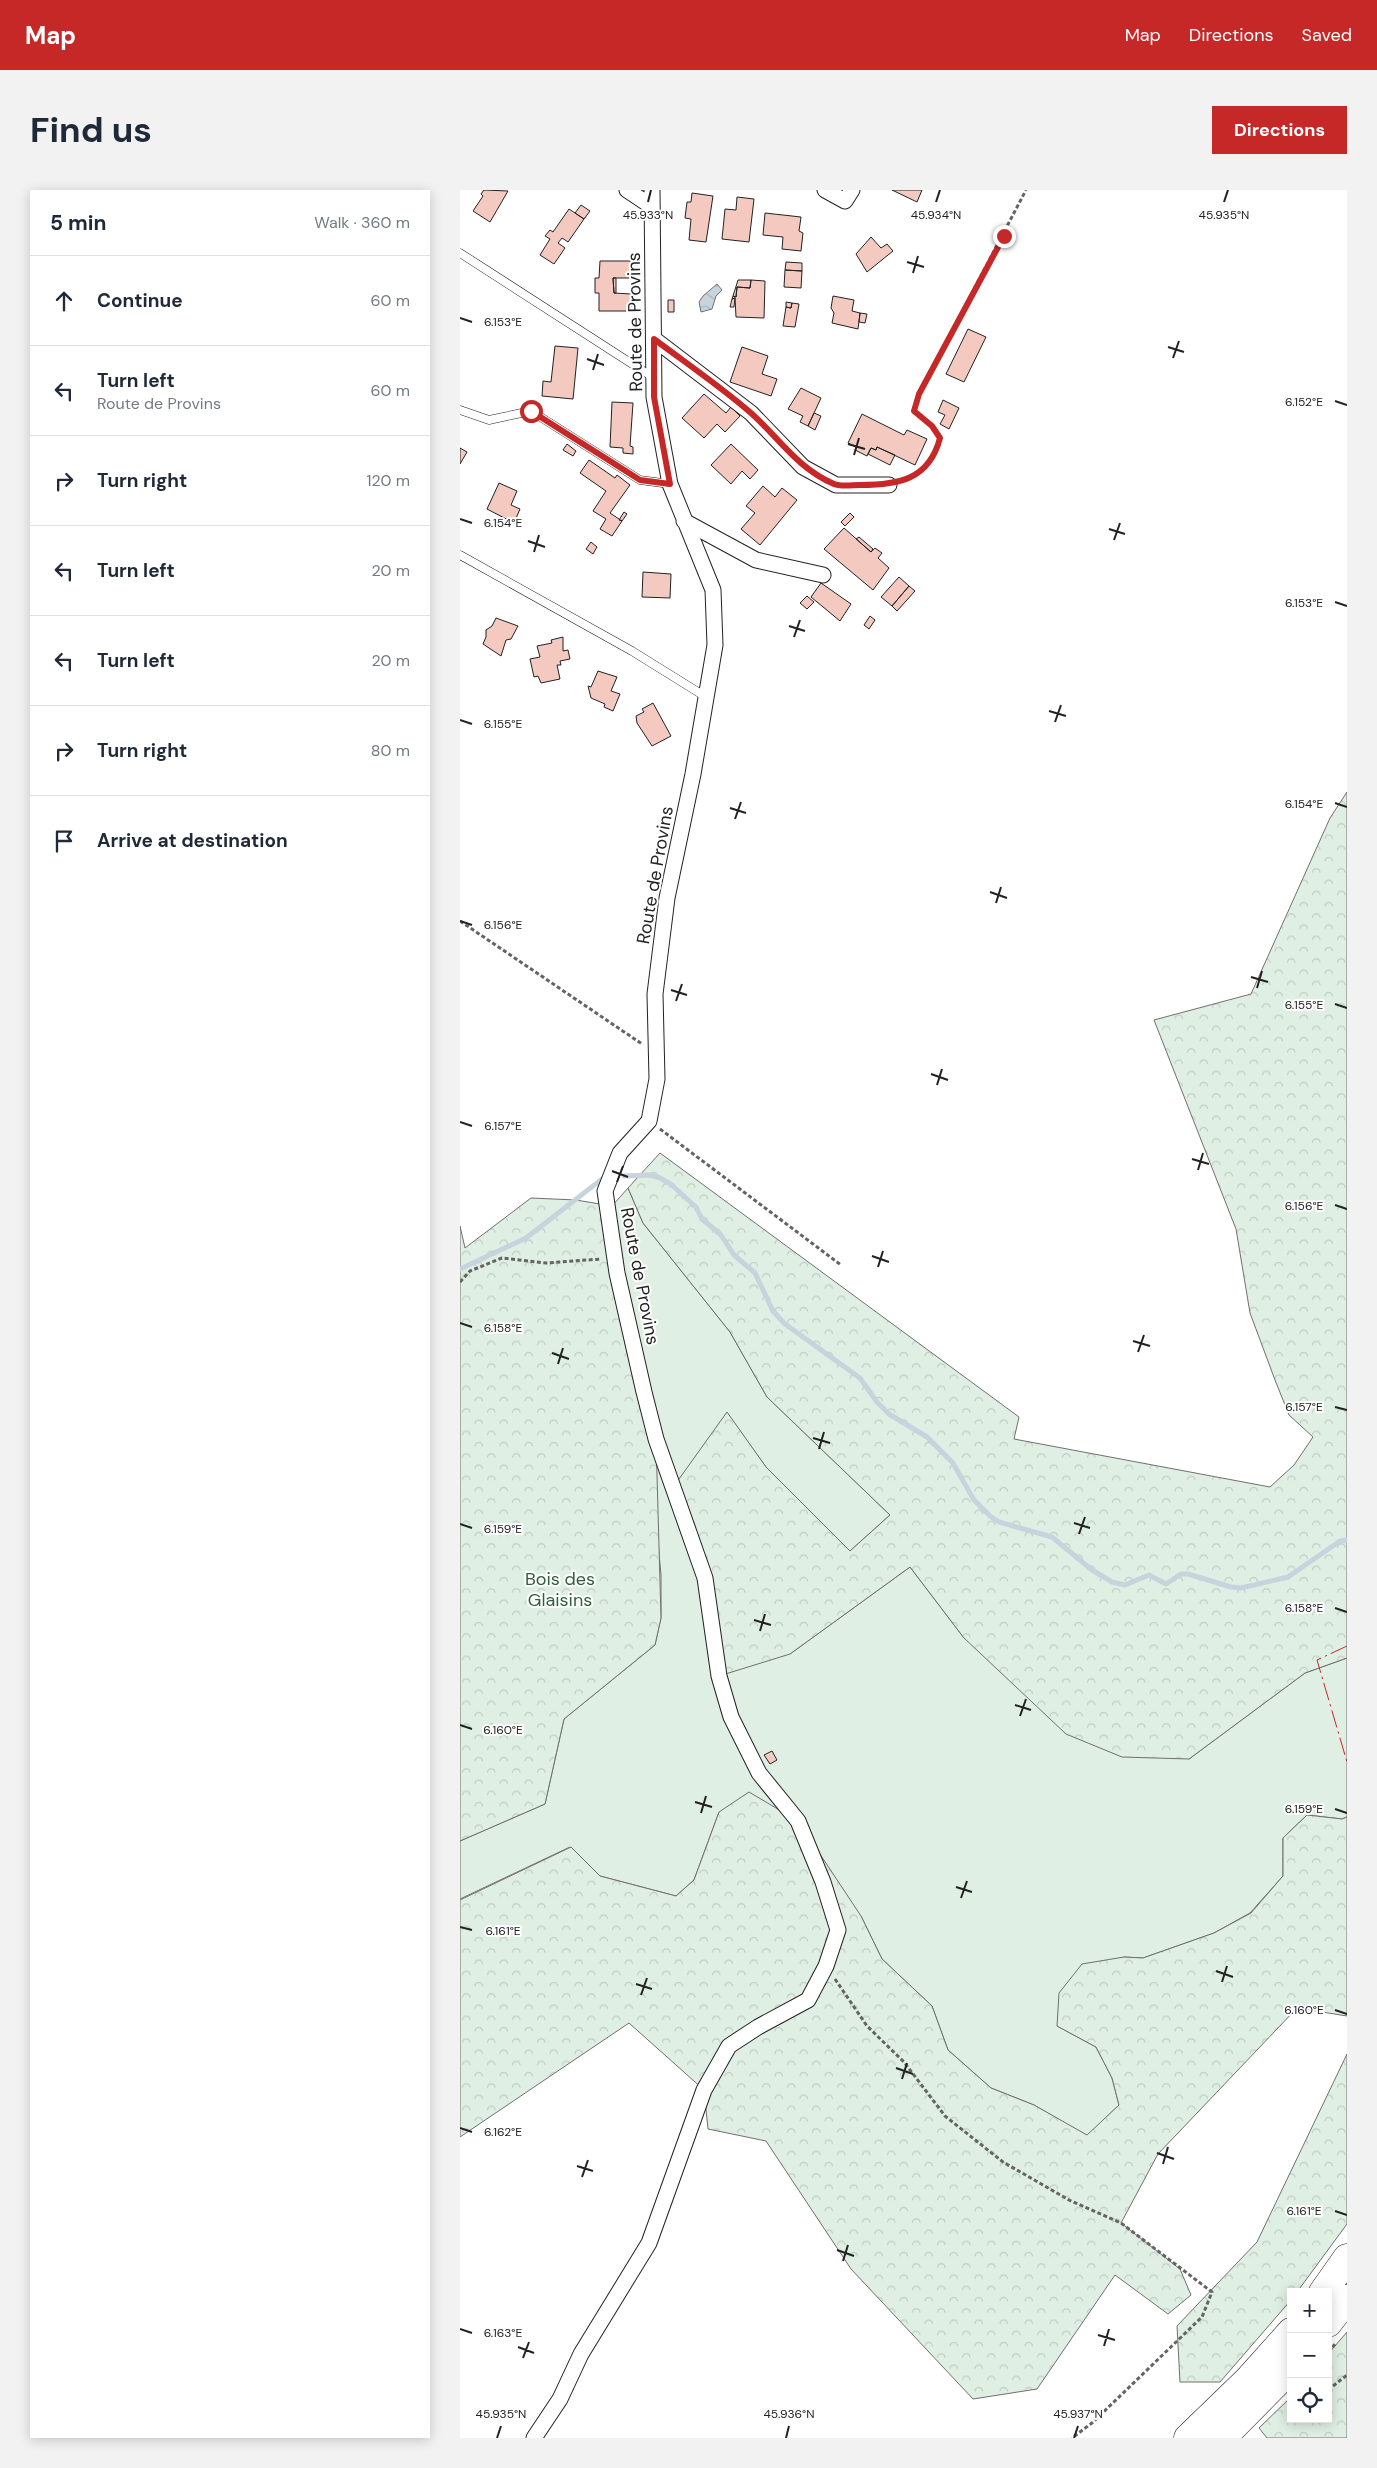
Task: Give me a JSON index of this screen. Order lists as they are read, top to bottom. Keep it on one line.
{"streets":{"street":["Route de Provins"]},"parks":["Bois des Glaisins"],"page":{"header":"Map","nav":["Map","Directions","Saved"],"buttons":"Directions","title":"Find us","heading":["5 min","Walk · 360 m"],"list":[["Continue","60 m"],["Turn left","Route de Provins","60 m"],["Turn right","120 m"],["Turn left","20 m"],["Turn left","20 m"],["Turn right","80 m"],"Arrive at destination"],"map_buttons":["+","−"]},"coordinates":["45.933°N","45.934°N","45.935°N","6.153°E","6.152°E","6.154°E","6.155°E","6.156°E","6.157°E","6.158°E","6.159°E","6.160°E","6.161°E","6.162°E","6.163°E","45.936°N","45.937°N"]}
